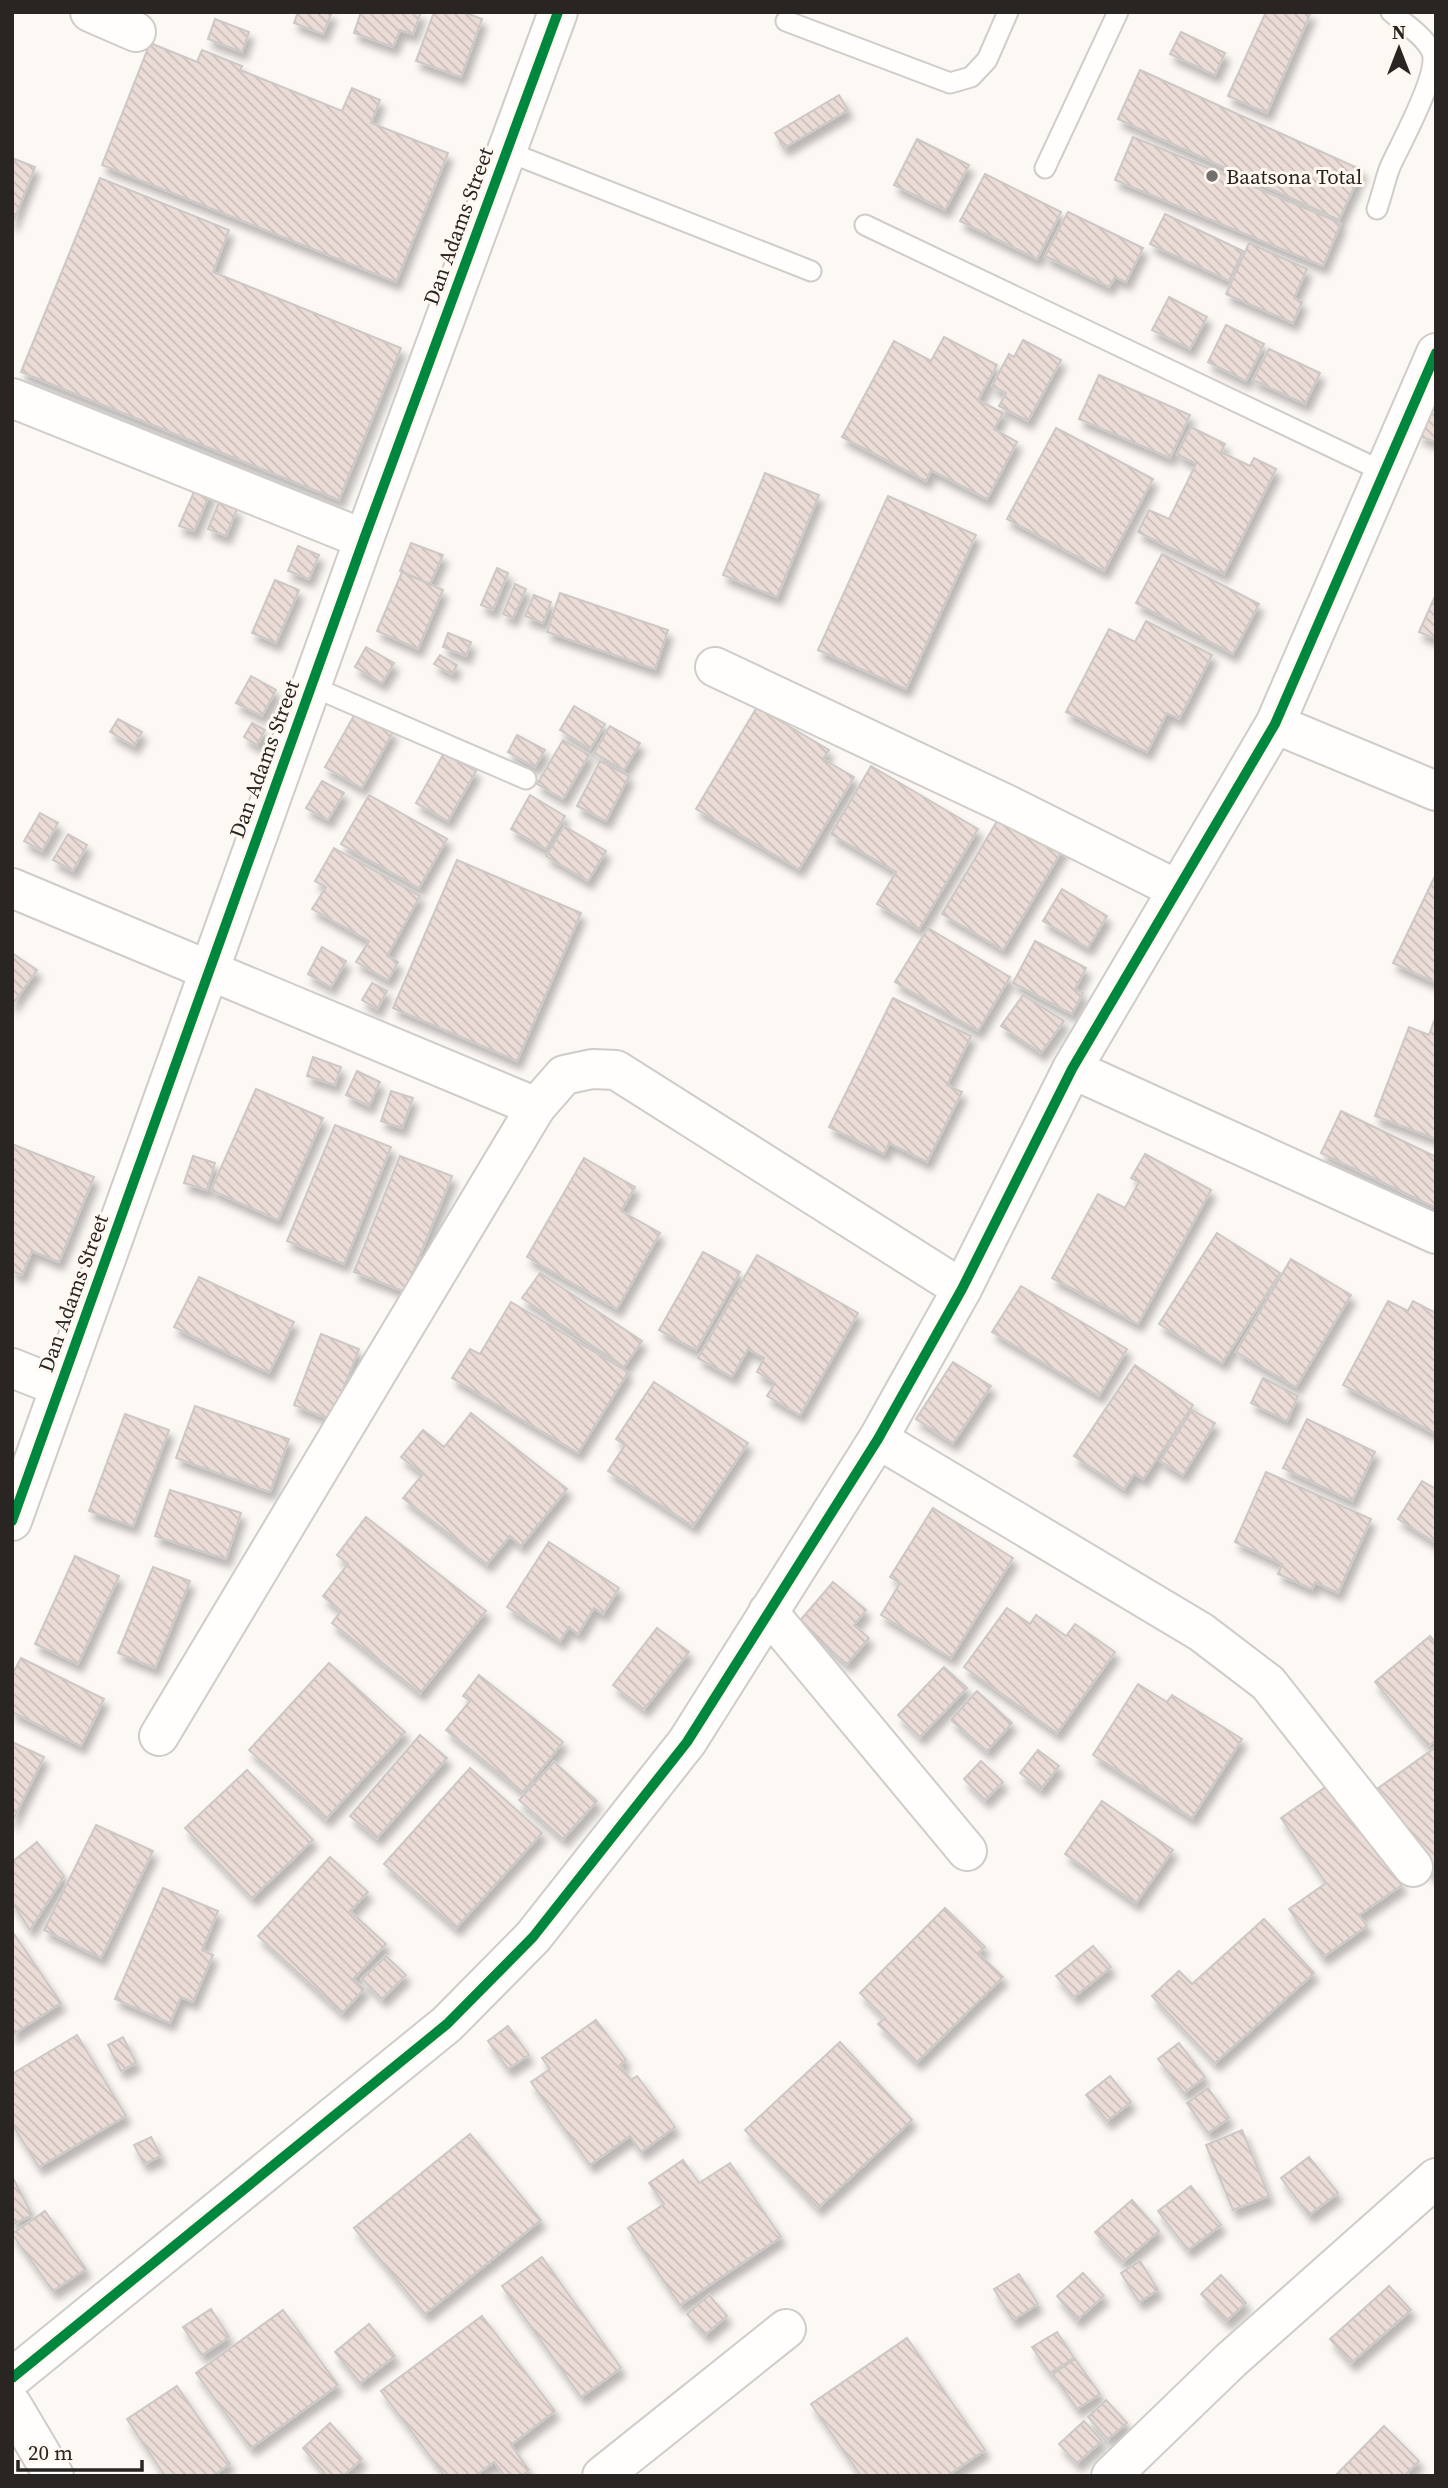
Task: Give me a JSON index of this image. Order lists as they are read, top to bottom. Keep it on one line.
{"streets":{"street":["Dan Adams Street"]},"places":["Baatsona Total"],"scale_bar":"20 m","north":"top"}
